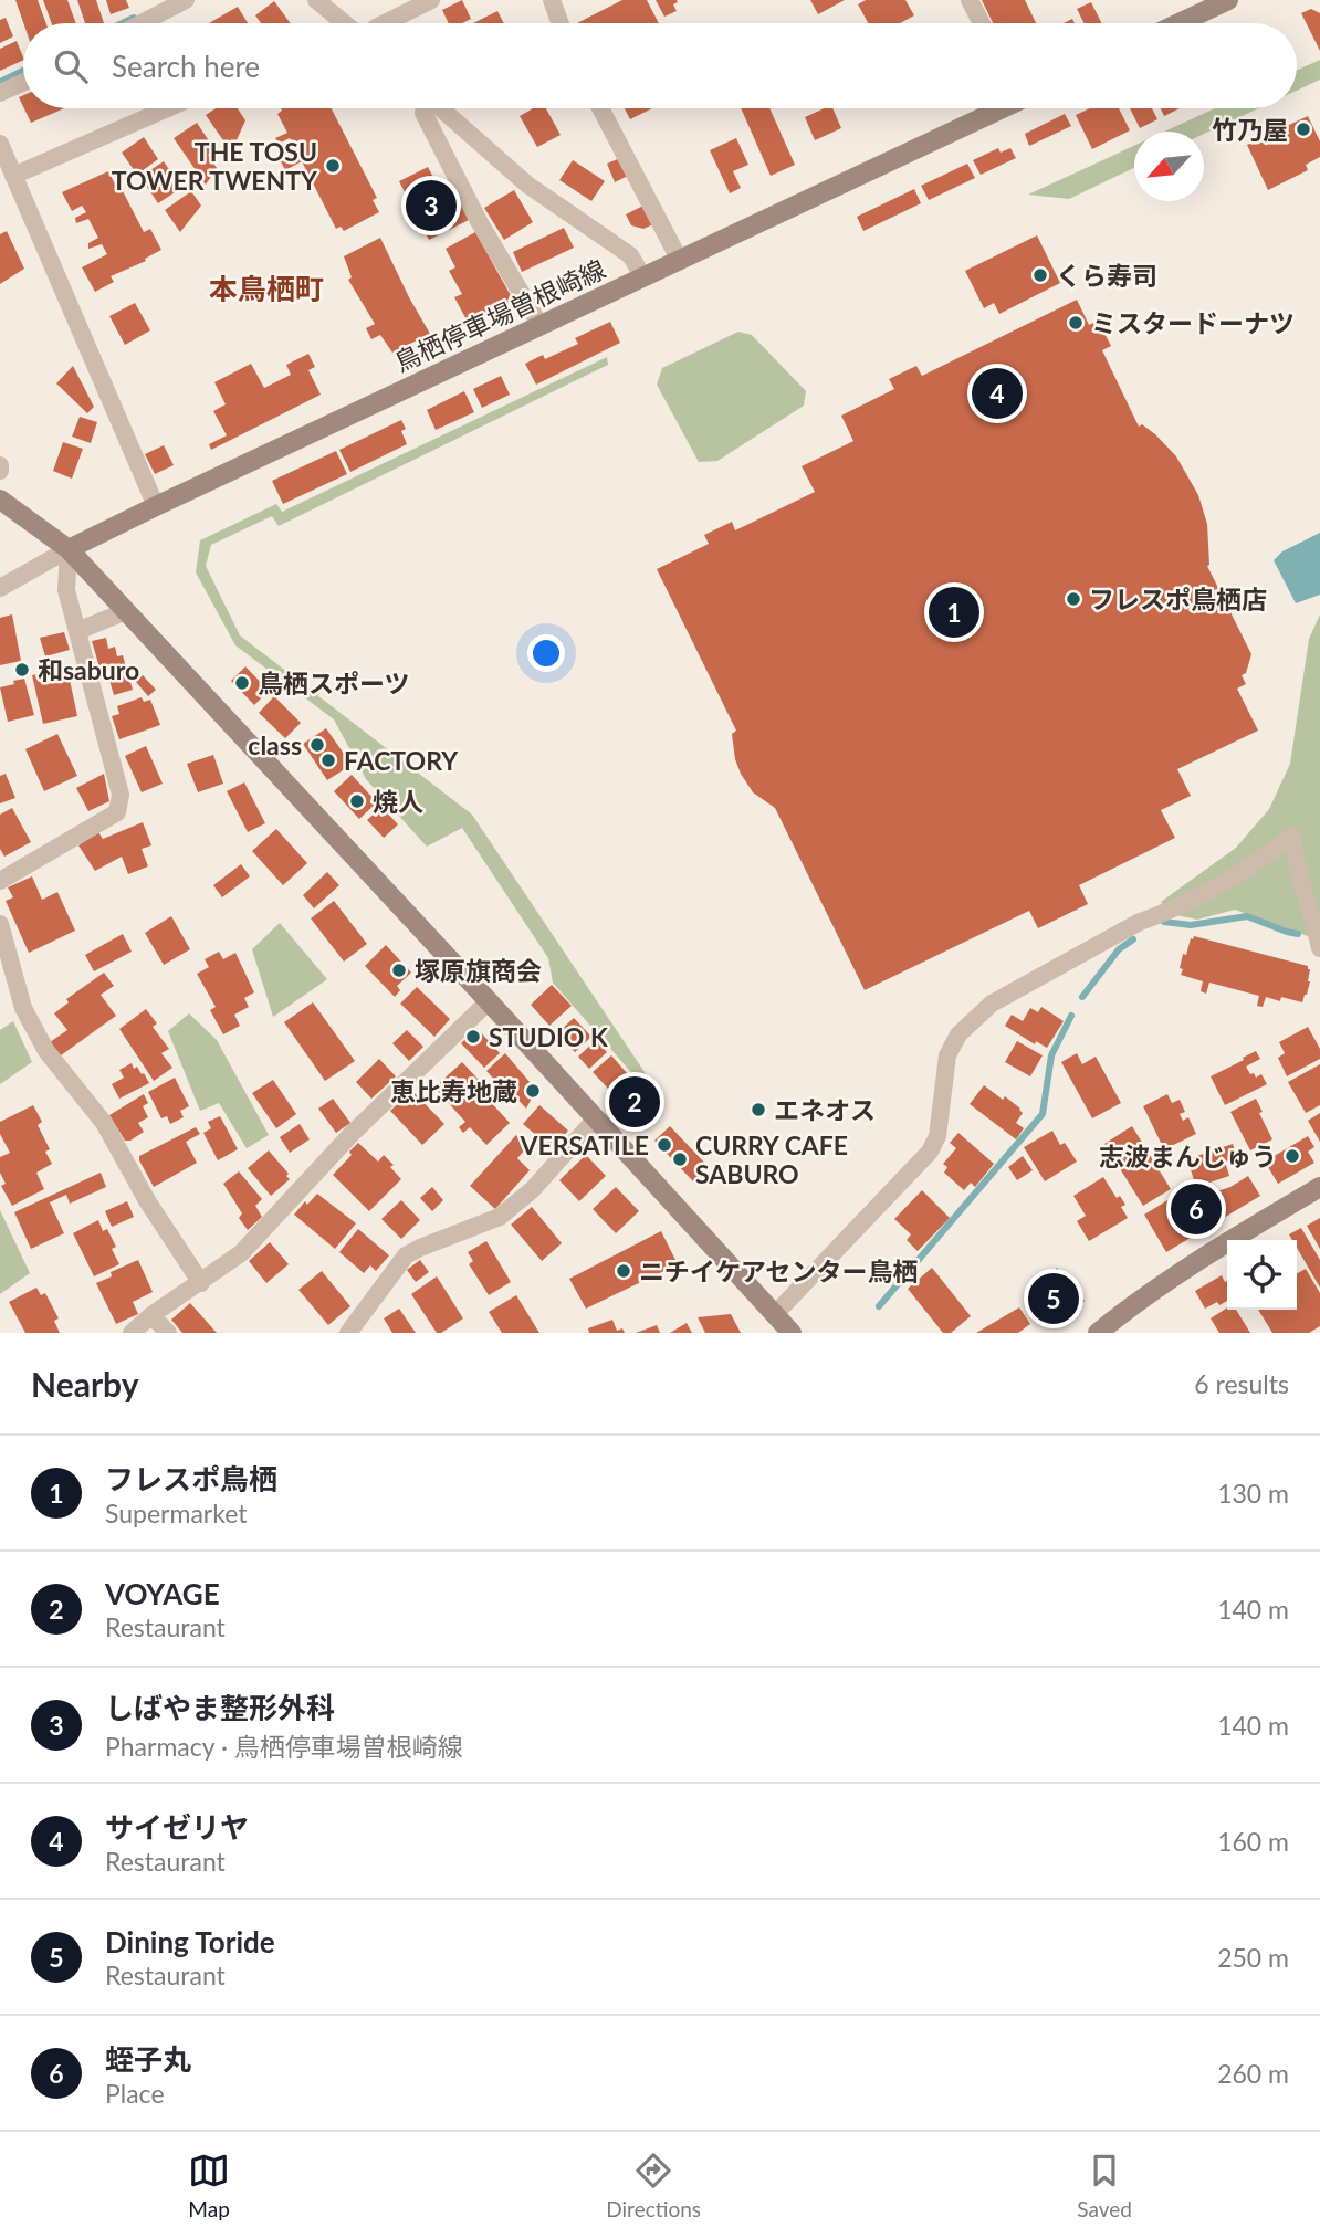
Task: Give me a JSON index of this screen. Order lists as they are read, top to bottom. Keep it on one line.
{"streets":{"street":["鳥栖停車場曽根崎線"]},"districts":["本鳥栖町"],"places":["竹乃屋","THE TOSU TOWER TWENTY","くら寿司","ミスタードーナツ","フレスポ鳥栖店","和saburo","鳥栖スポーツ","class","FACTORY","焼人","塚原旗商会","STUDIO K","恵比寿地蔵","エネオス","VERSATILE","志波まんじゅう","CURRY CAFE SABURO","ニチイケアセンター鳥栖"],"north":"bottom left","page":{"search":"Search here","pins":["3","4","1","2","6","5"],"heading":["Nearby","6 results"],"list":[{"mark":"1","name":"フレスポ鳥栖","note":"Supermarket","value":"130 m"},{"mark":"2","name":"VOYAGE","note":"Restaurant","value":"140 m"},{"mark":"3","name":"しばやま整形外科","note":"Pharmacy · 鳥栖停車場曽根崎線","value":"140 m"},{"mark":"4","name":"サイゼリヤ","note":"Restaurant","value":"160 m"},{"mark":"5","name":"Dining Toride","note":"Restaurant","value":"250 m"},{"mark":"6","name":"蛭子丸","note":"Place","value":"260 m"}],"nav":["Map","Directions","Saved"]}}
